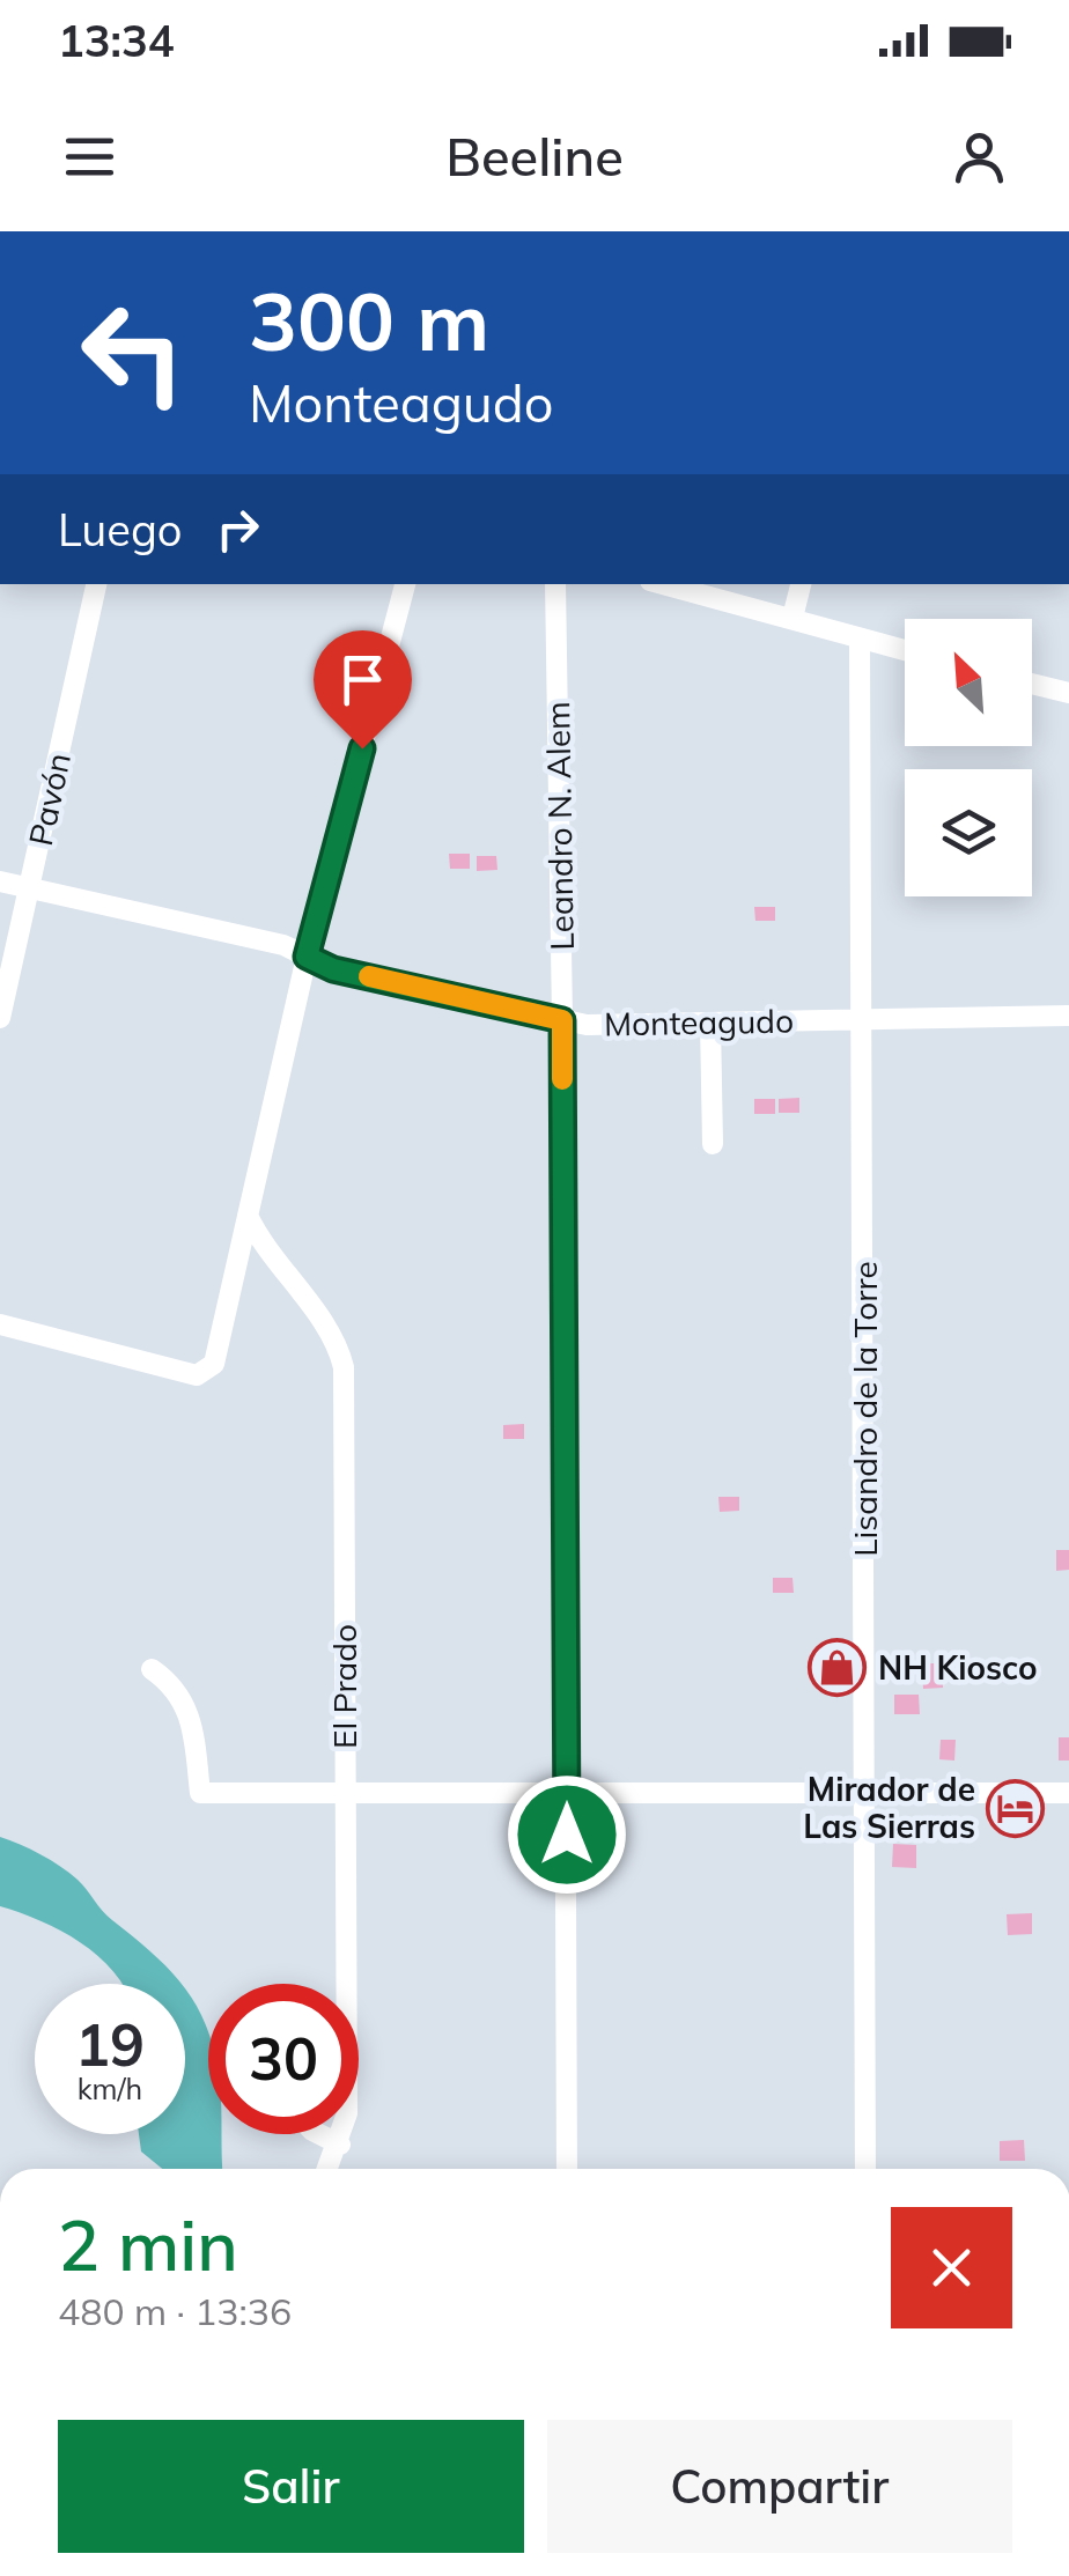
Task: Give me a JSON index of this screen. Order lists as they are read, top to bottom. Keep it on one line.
{"streets":{"street":["Pavón","Leandro N. Alem","Monteagudo","Lisandro de la Torre","El Prado"]},"crossings":[["Pavón","Monteagudo"],["Leandro N. Alem","Monteagudo"],["Monteagudo","Lisandro de la Torre"]],"places":{"shop":["NH Kiosco"],"hotel":["Mirador de Las Sierras"]},"north":"top left","page":{"status":"13:34","header":"Beeline","turn":["300 m","Monteagudo"],"then":"Luego","speed":"19 km/h","limit":"30","heading":["2 min","480 m · 13:36"],"buttons":["Salir","Compartir"]}}
